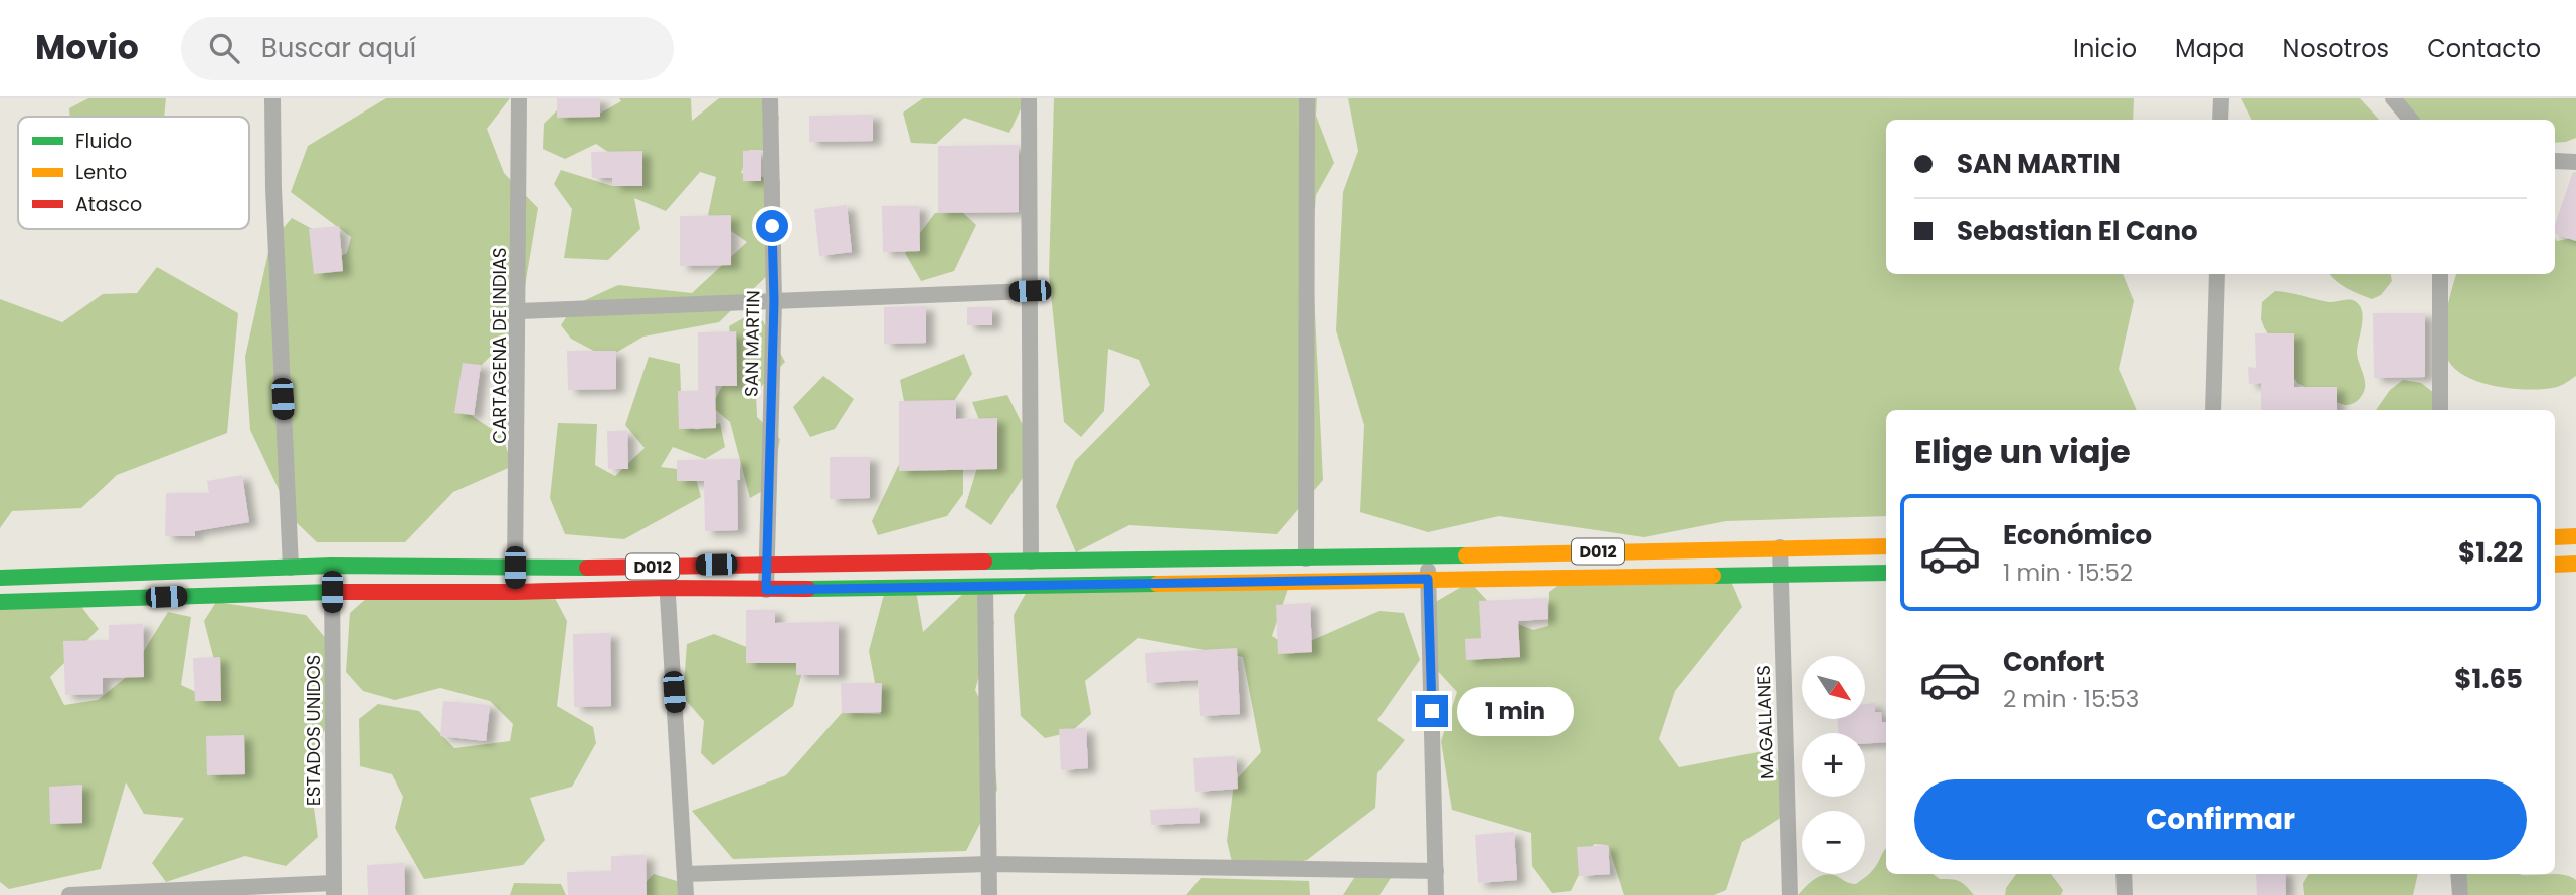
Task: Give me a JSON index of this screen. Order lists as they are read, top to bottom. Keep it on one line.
{"streets":{"main road":["D012"],"street":["SAN MARTIN","CARTAGENA DE INDIAS","MAGALLANES","ESTADOS UNIDOS"]},"crossings":[["SAN MARTIN","D012"],["CARTAGENA DE INDIAS","D012"],["D012","MAGALLANES"],["D012","ESTADOS UNIDOS"]],"legend":["Fluido","Lento","Atasco"],"north":"bottom right","page":{"header":"Movio","search":"Buscar aquí","nav":["Inicio","Mapa","Nosotros","Contacto"],"banner":["SAN MARTIN","Sebastian El Cano"],"heading":"Elige un viaje","list":[{"name":"Económico","note":"1 min · 15:52","value":"$1.22"},{"name":"Confort","note":"2 min · 15:53","value":"$1.65"}],"map_buttons":["+","−"],"bubble":"1 min","buttons":"Confirmar"}}
